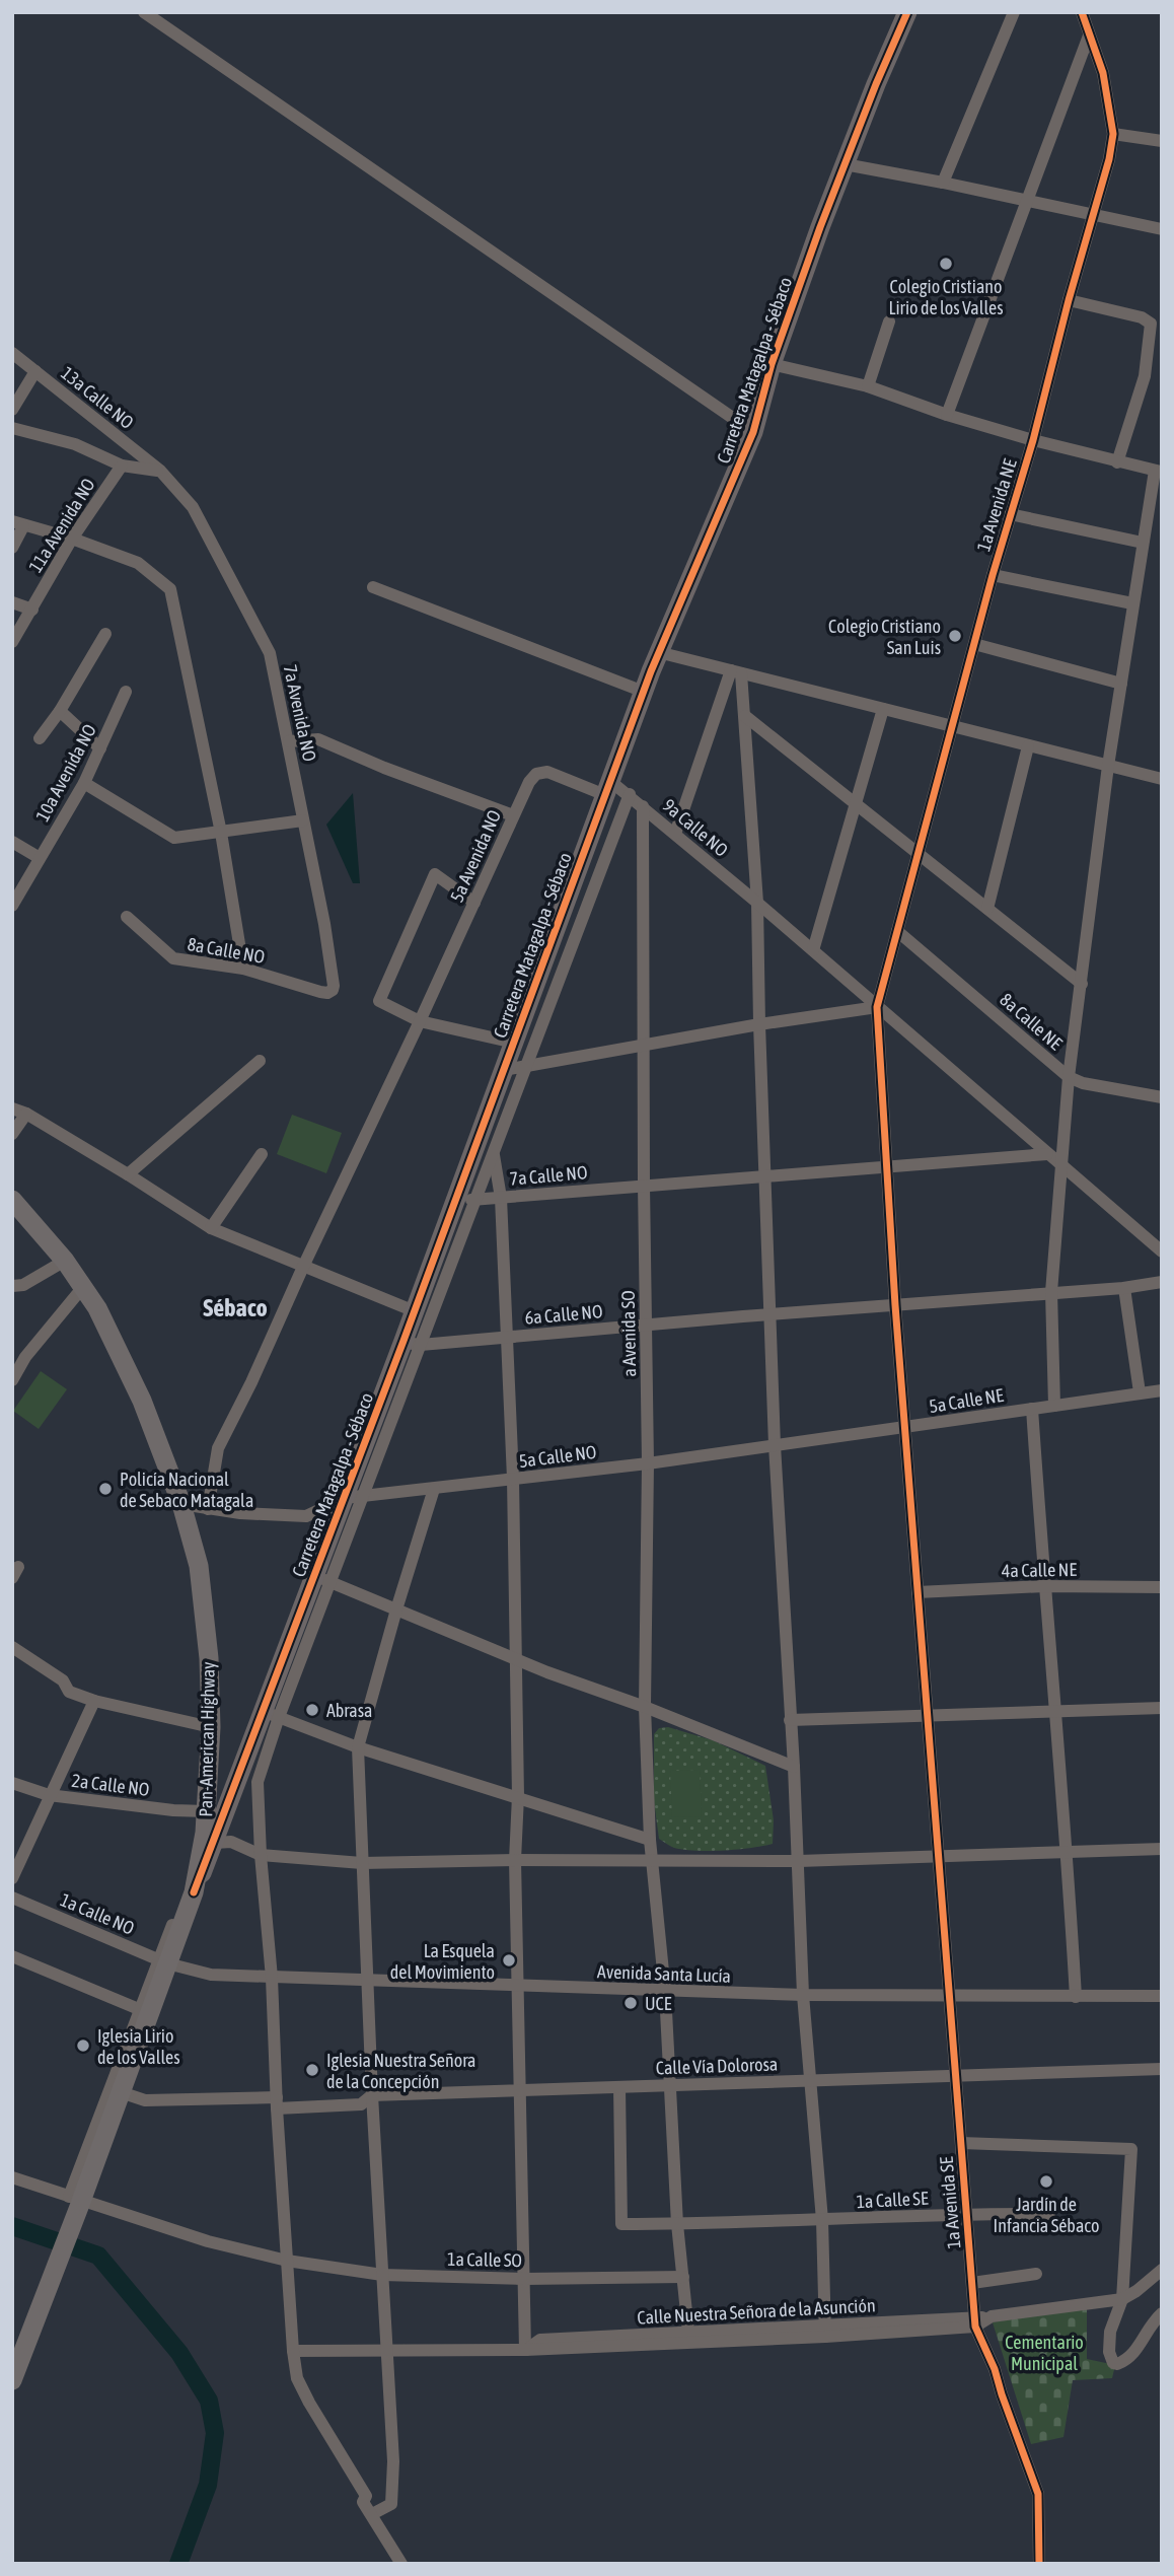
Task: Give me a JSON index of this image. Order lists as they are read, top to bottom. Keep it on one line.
{"streets":{"highway":["Pan-American Highway"],"main road":["Carretera Matagalpa - Sébaco"],"street":["13a Calle NO","1a Avenida NE","11a Avenida NO","7a Avenida NO","10a Avenida NO","9a Calle NO","5a Avenida NO","8a Calle NO","8a Calle NE","7a Calle NO","6a Calle NO","a Avenida SO","5a Calle NE","5a Calle NO","4a Calle NE","2a Calle NO","1a Calle NO","Avenida Santa Lucía","Calle Vía Dolorosa","1a Calle SE","1a Avenida SE","1a Calle SO","Calle Nuestra Señora de la Asunción"]},"crossings":[["Carretera Matagalpa - Sébaco","9a Calle NO"],["Carretera Matagalpa - Sébaco","5a Avenida NO"],["Carretera Matagalpa - Sébaco","7a Calle NO"],["Carretera Matagalpa - Sébaco","6a Calle NO"],["Carretera Matagalpa - Sébaco","5a Calle NO"],["Carretera Matagalpa - Sébaco","Pan-American Highway"],["13a Calle NO","7a Avenida NO"],["1a Avenida NE","9a Calle NO"],["1a Avenida NE","8a Calle NE"],["1a Avenida NE","7a Calle NO"],["1a Avenida NE","6a Calle NO"],["1a Avenida NE","5a Calle NE"],["1a Avenida NE","4a Calle NE"],["1a Avenida NE","Avenida Santa Lucía"],["7a Avenida NO","8a Calle NO"],["9a Calle NO","5a Avenida NO"],["9a Calle NO","7a Calle NO"],["9a Calle NO","a Avenida SO"],["5a Avenida NO","5a Calle NO"],["7a Calle NO","a Avenida SO"],["6a Calle NO","a Avenida SO"],["a Avenida SO","5a Calle NO"],["a Avenida SO","Avenida Santa Lucía"],["a Avenida SO","Calle Vía Dolorosa"],["a Avenida SO","1a Calle SO"],["a Avenida SO","Calle Nuestra Señora de la Asunción"],["5a Calle NE","5a Calle NO"],["5a Calle NO","Pan-American Highway"],["Pan-American Highway","2a Calle NO"],["Pan-American Highway","1a Calle NO"],["Pan-American Highway","Avenida Santa Lucía"],["Pan-American Highway","Calle Vía Dolorosa"],["Pan-American Highway","1a Calle SO"],["1a Calle NO","Avenida Santa Lucía"],["Calle Vía Dolorosa","1a Avenida SE"],["1a Calle SE","1a Avenida SE"],["1a Avenida SE","Calle Nuestra Señora de la Asunción"]],"districts":["Sébaco"],"parks":["Cementario Municipal"],"places":["Colegio Cristiano Lirio de los Valles","Colegio Cristiano San Luis","Policía Nacional de Sebaco Matagala","Abrasa","La Esquela del Movimiento","UCE","Iglesia Lirio de los Valles","Iglesia Nuestra Señora de la Concepción","Jardín de Infancia Sébaco"]}
